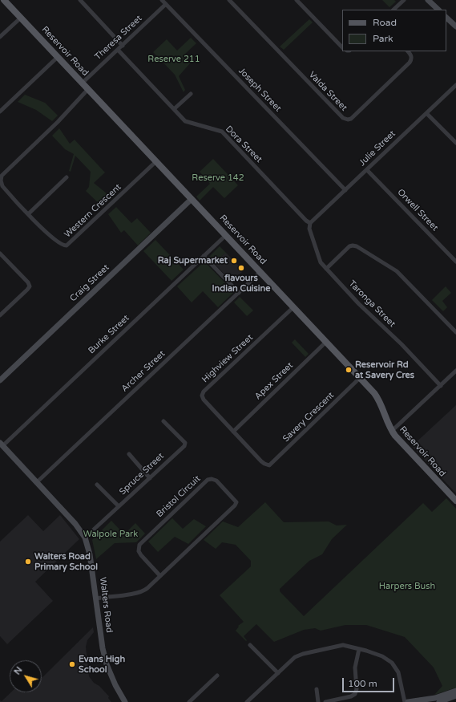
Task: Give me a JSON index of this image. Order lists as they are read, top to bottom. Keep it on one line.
{"streets":{"main road":["Reservoir Road"],"street":["Theresa Street","Joseph Street","Valda Street","Dora Street","Julie Street","Orwell Street","Western Crescent","Craig Street","Taronga Street","Burke Street","Highview Street","Archer Street","Apex Street","Savery Crescent","Spruce Street","Bristol Circuit","Walters Road"]},"crossings":[["Theresa Street","Reservoir Road"],["Theresa Street","Joseph Street"],["Theresa Street","Dora Street"],["Reservoir Road","Western Crescent"],["Reservoir Road","Craig Street"],["Reservoir Road","Burke Street"],["Reservoir Road","Highview Street"],["Reservoir Road","Archer Street"],["Reservoir Road","Apex Street"],["Reservoir Road","Savery Crescent"],["Joseph Street","Julie Street"],["Dora Street","Julie Street"],["Dora Street","Taronga Street"],["Julie Street","Orwell Street"],["Julie Street","Taronga Street"],["Burke Street","Walters Road"],["Highview Street","Apex Street"],["Highview Street","Savery Crescent"],["Archer Street","Walters Road"],["Spruce Street","Walters Road"],["Bristol Circuit","Walters Road"]],"parks":["Reserve 211","Reserve 142","Walpole Park","Harpers Bush"],"places":["Raj Supermarket","flavours Indian Cuisine","Reservoir Rd at Savery Cres","Walters Road Primary School","Evans High School"],"legend":["Road","Park"],"scale_bar":"100 m","north":"top left"}
